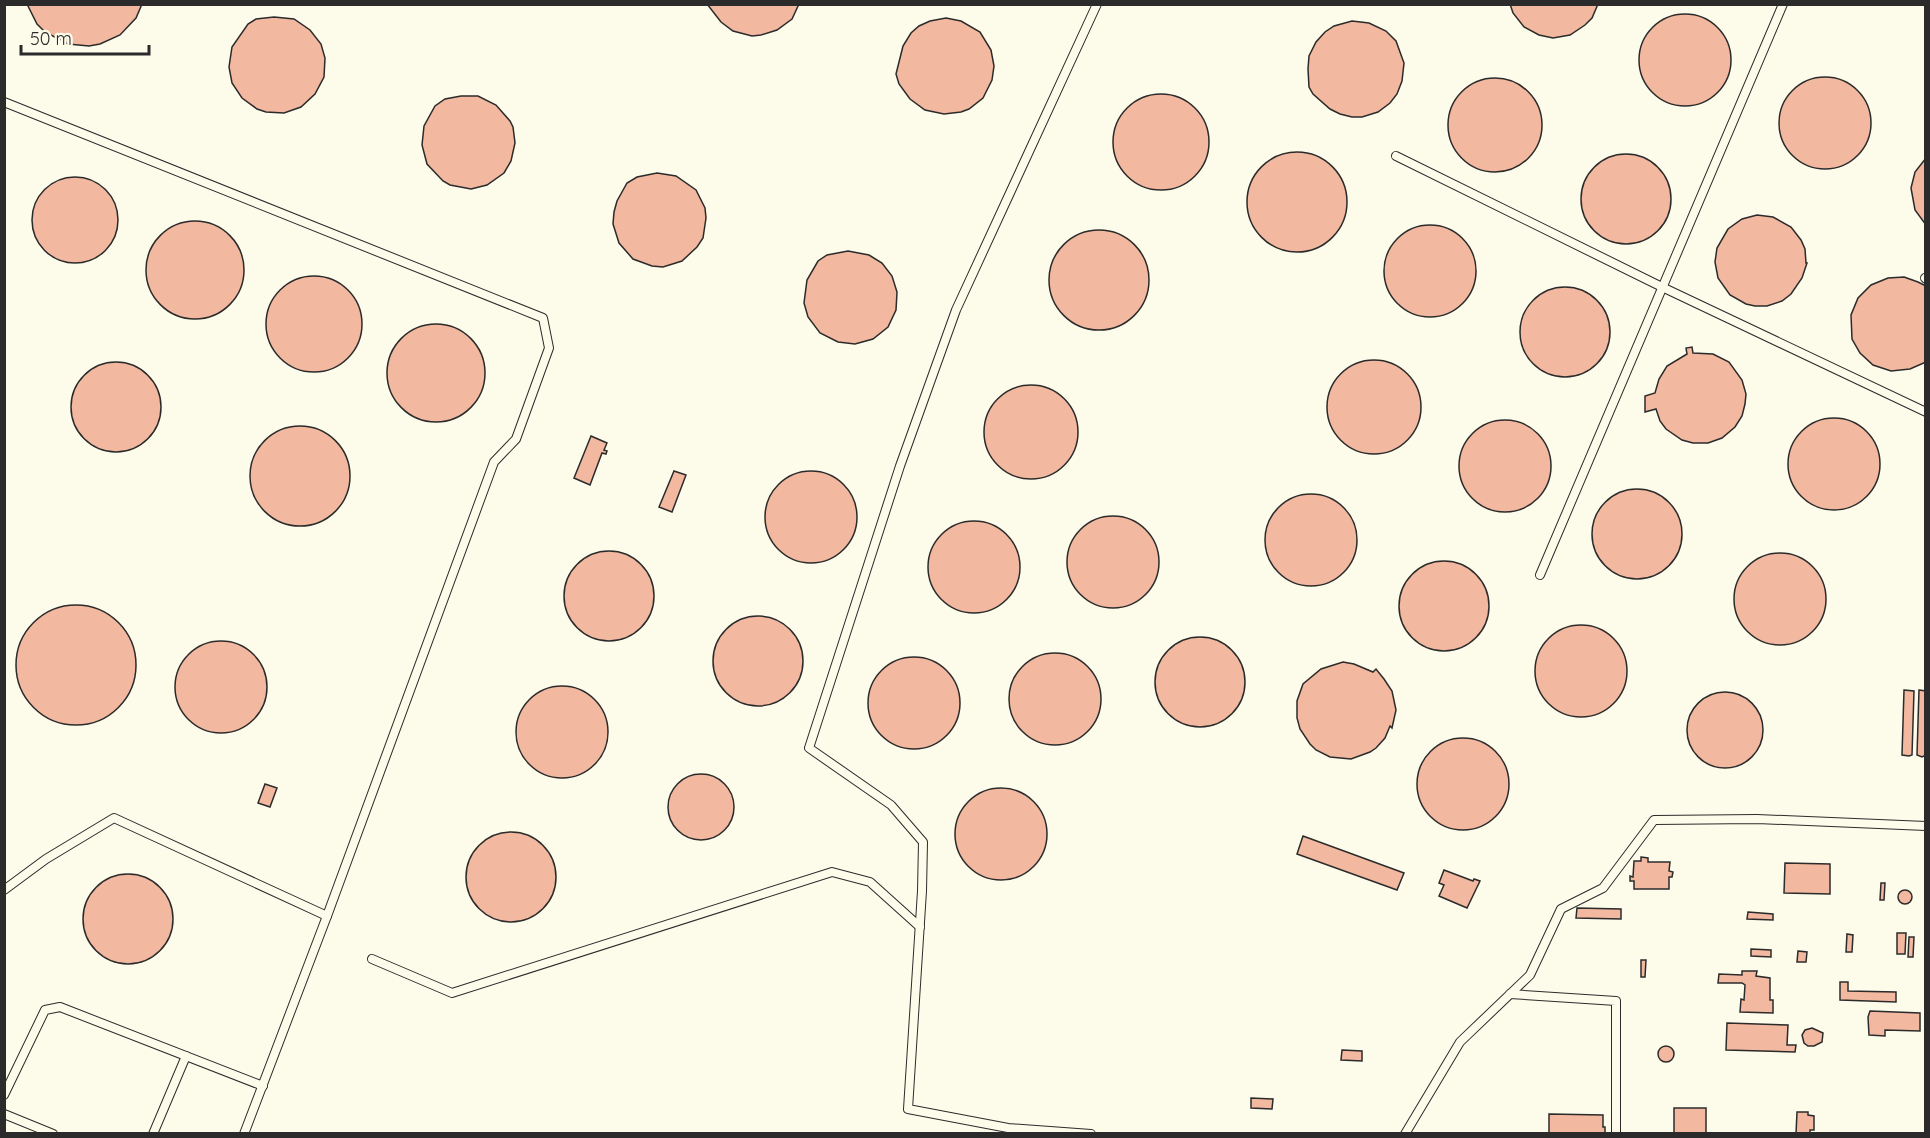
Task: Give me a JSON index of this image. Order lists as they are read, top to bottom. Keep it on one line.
{"scale_bar":"50 m"}
